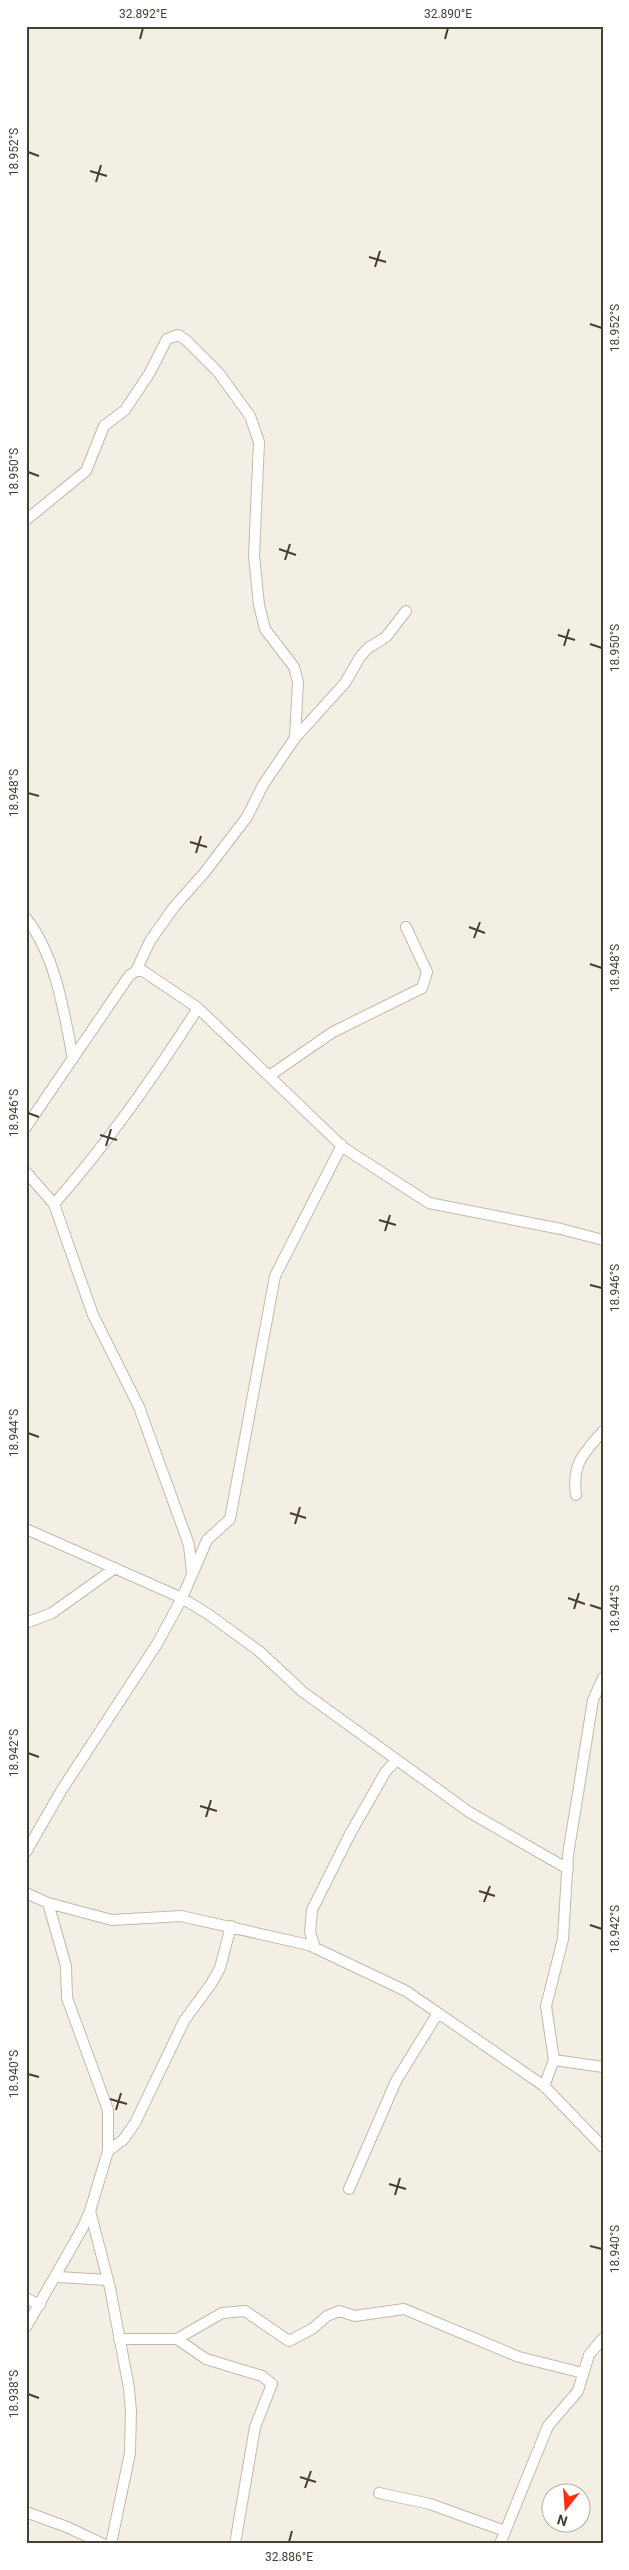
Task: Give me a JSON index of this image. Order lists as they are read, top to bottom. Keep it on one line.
{"north":"bottom","coordinates":["32.892°E","32.890°E","18.952°S","18.950°S","18.948°S","18.946°S","18.944°S","18.942°S","18.940°S","18.938°S","32.886°E"]}
